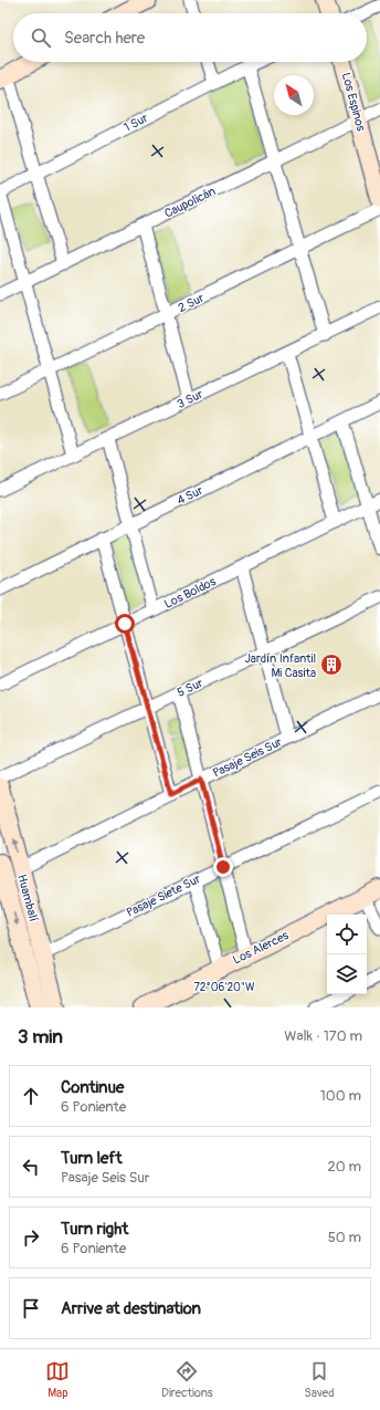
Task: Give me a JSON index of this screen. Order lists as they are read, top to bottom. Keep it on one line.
{"streets":{"street":["Los Espinos","1 Sur","Caupolicán","2 Sur","3 Sur","4 Sur","Los Boldos","5 Sur","Pasaje Seis Sur","Pasaje Siete Sur","Huambalí","Los Alerces"]},"crossings":[["Los Espinos","Caupolicán"],["Pasaje Seis Sur","Huambalí"],["Pasaje Siete Sur","Huambalí"]],"places":{"building":["Jardín Infantil Mi Casita"]},"north":"top left","page":{"search":"Search here","heading":["3 min","Walk · 170 m"],"list":[["Continue","6 Poniente","100 m"],["Turn left","Pasaje Seis Sur","20 m"],["Turn right","6 Poniente","50 m"],"Arrive at destination"],"nav":["Map","Directions","Saved"]},"coordinates":["72°06'20\"W"]}
